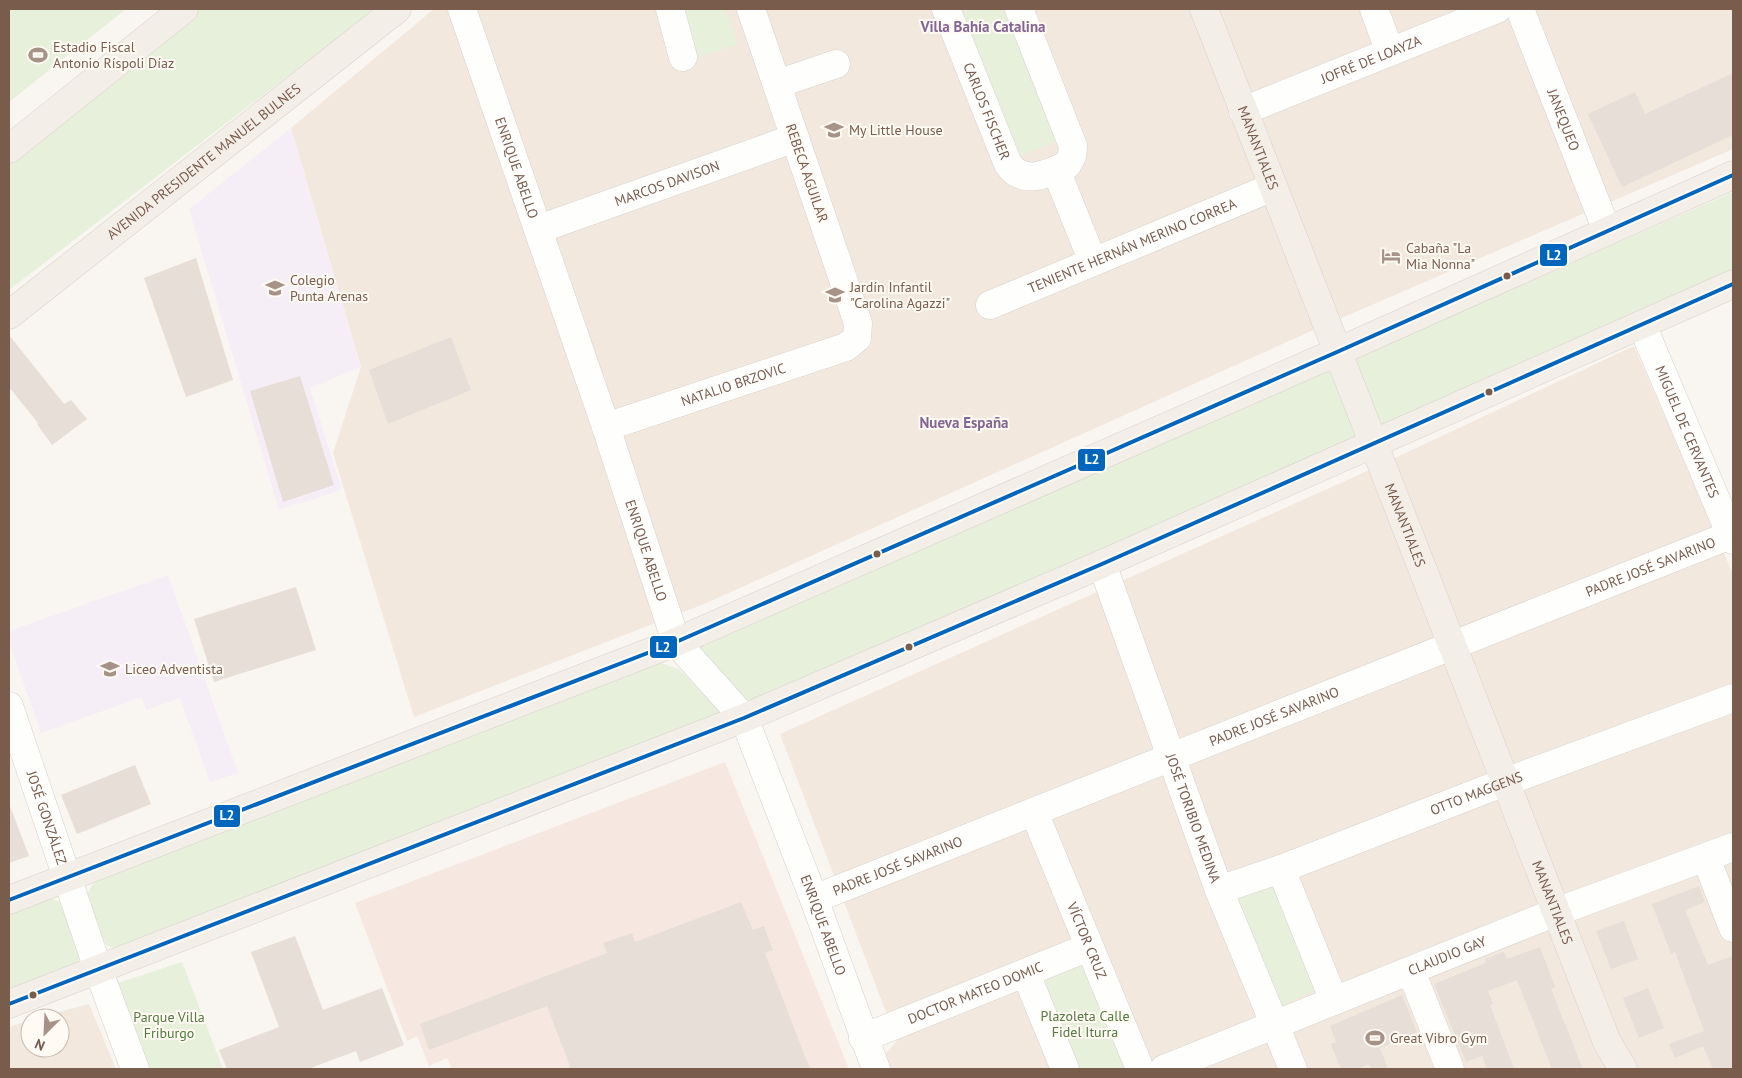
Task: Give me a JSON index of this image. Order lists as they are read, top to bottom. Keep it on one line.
{"streets":{"main road":["MANANTIALES","AVENIDA PRESIDENTE MANUEL BULNES"],"street":["JOFRÉ DE LOAYZA","CARLOS FISCHER","JANEQUEO","ENRIQUE ABELLO","REBECA AGUILAR","MARCOS DAVISON","TENIENTE HERNÁN MERINO CORREA","NATALIO BRZOVIC","MIGUEL DE CERVANTES","PADRE JOSÉ SAVARINO","OTTO MAGGENS","JOSÉ GONZÁLEZ","JOSÉ TORIBIO MEDINA","VÍCTOR CRUZ","CLAUDIO GAY","DOCTOR MATEO DOMIC"]},"crossings":[["JOFRÉ DE LOAYZA","MANANTIALES"],["MANANTIALES","TENIENTE HERNÁN MERINO CORREA"],["MANANTIALES","PADRE JOSÉ SAVARINO"],["MANANTIALES","OTTO MAGGENS"],["MANANTIALES","CLAUDIO GAY"],["ENRIQUE ABELLO","MARCOS DAVISON"],["ENRIQUE ABELLO","NATALIO BRZOVIC"],["ENRIQUE ABELLO","PADRE JOSÉ SAVARINO"],["ENRIQUE ABELLO","DOCTOR MATEO DOMIC"],["REBECA AGUILAR","MARCOS DAVISON"],["REBECA AGUILAR","NATALIO BRZOVIC"],["MIGUEL DE CERVANTES","PADRE JOSÉ SAVARINO"],["PADRE JOSÉ SAVARINO","JOSÉ TORIBIO MEDINA"],["PADRE JOSÉ SAVARINO","VÍCTOR CRUZ"],["OTTO MAGGENS","JOSÉ TORIBIO MEDINA"],["JOSÉ TORIBIO MEDINA","CLAUDIO GAY"],["VÍCTOR CRUZ","DOCTOR MATEO DOMIC"]],"districts":["Villa Bahía Catalina","Nueva España"],"parks":["Plazoleta Calle Fidel Iturra","Parque Villa Friburgo"],"places":{"sports":["Estadio Fiscal Antonio Ríspoli Díaz","Great Vibro Gym"],"school or university":["My Little House","Colegio Punta Arenas","Jardín Infantil \"Carolina Agazzi\"","Liceo Adventista"],"hotel":["Cabaña \"La Mia Nonna\""]},"lines":["transit line L2"],"north":"bottom left"}
